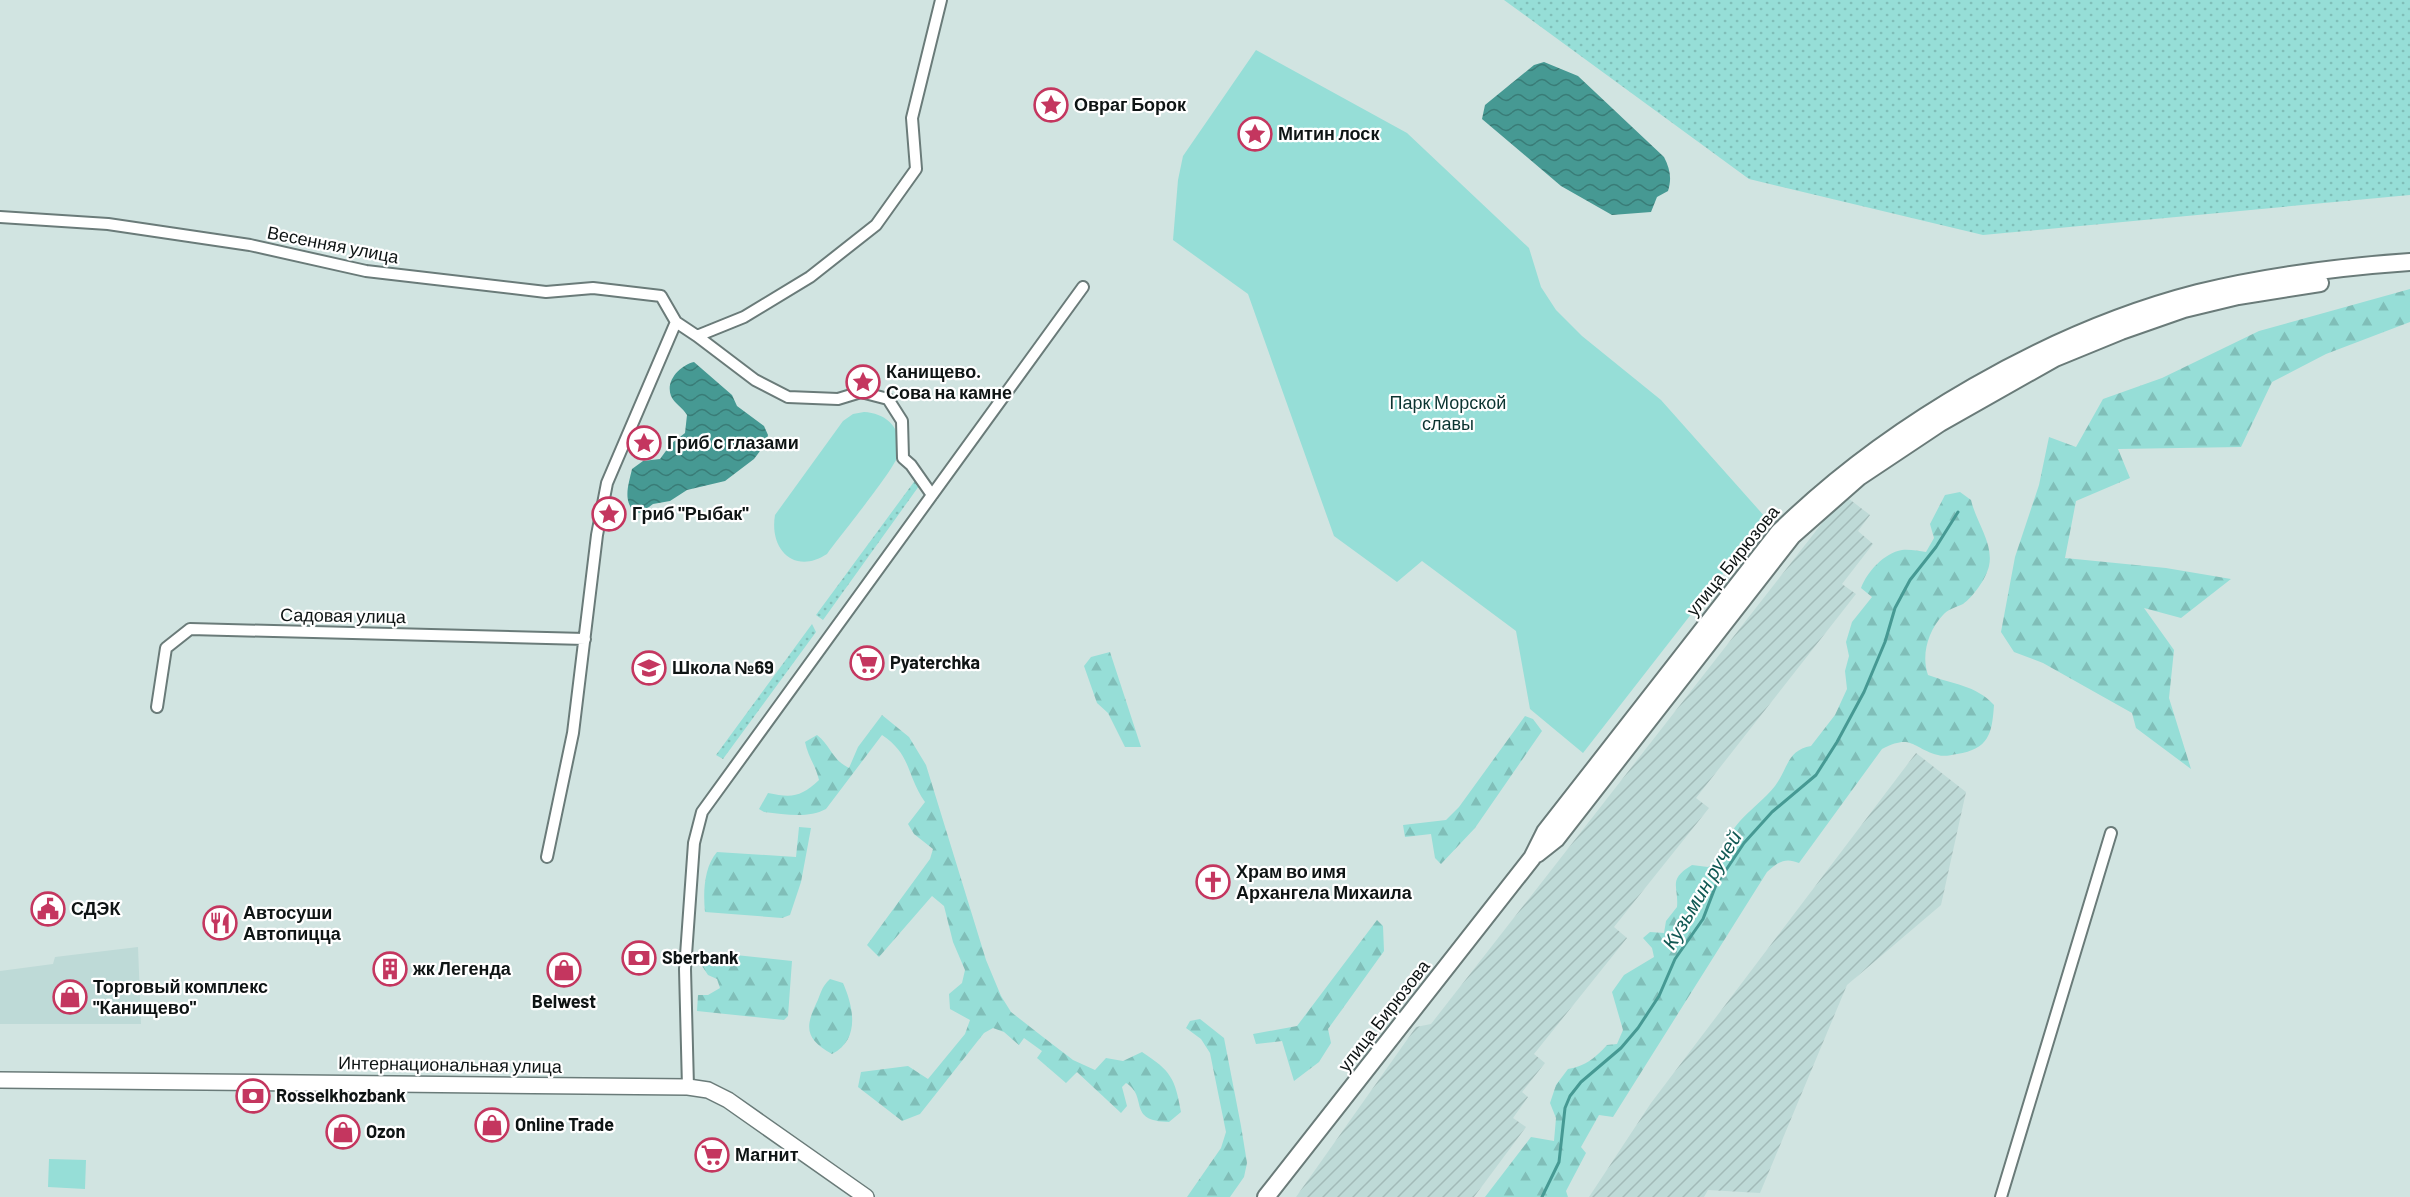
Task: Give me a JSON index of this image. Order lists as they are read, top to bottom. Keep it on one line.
{"streets":{"main road":["улица Бирюзова","Интернациональная улица"],"street":["Весенняя улица","Садовая улица"]},"water":["Кузьмин ручей"],"parks":["Парк Морской славы"],"places":{"place":["Овраг Борок","Митин лоск","Канищево. Сова на камне","Гриб с глазами","Гриб \"Рыбак\""],"supermarket":["Pyaterchka","Магнит"],"school or university":["Школа №69"],"church":["Храм во имя Архангела Михаила"],"public building":["СДЭК"],"restaurant":["Автосуши Автопицца"],"bank":["Sberbank","Rosselkhozbank"],"building":["жк Легенда"],"shop":["Belwest","Торговый комплекс \"Канищево\"","Online Trade","Ozon"]}}
